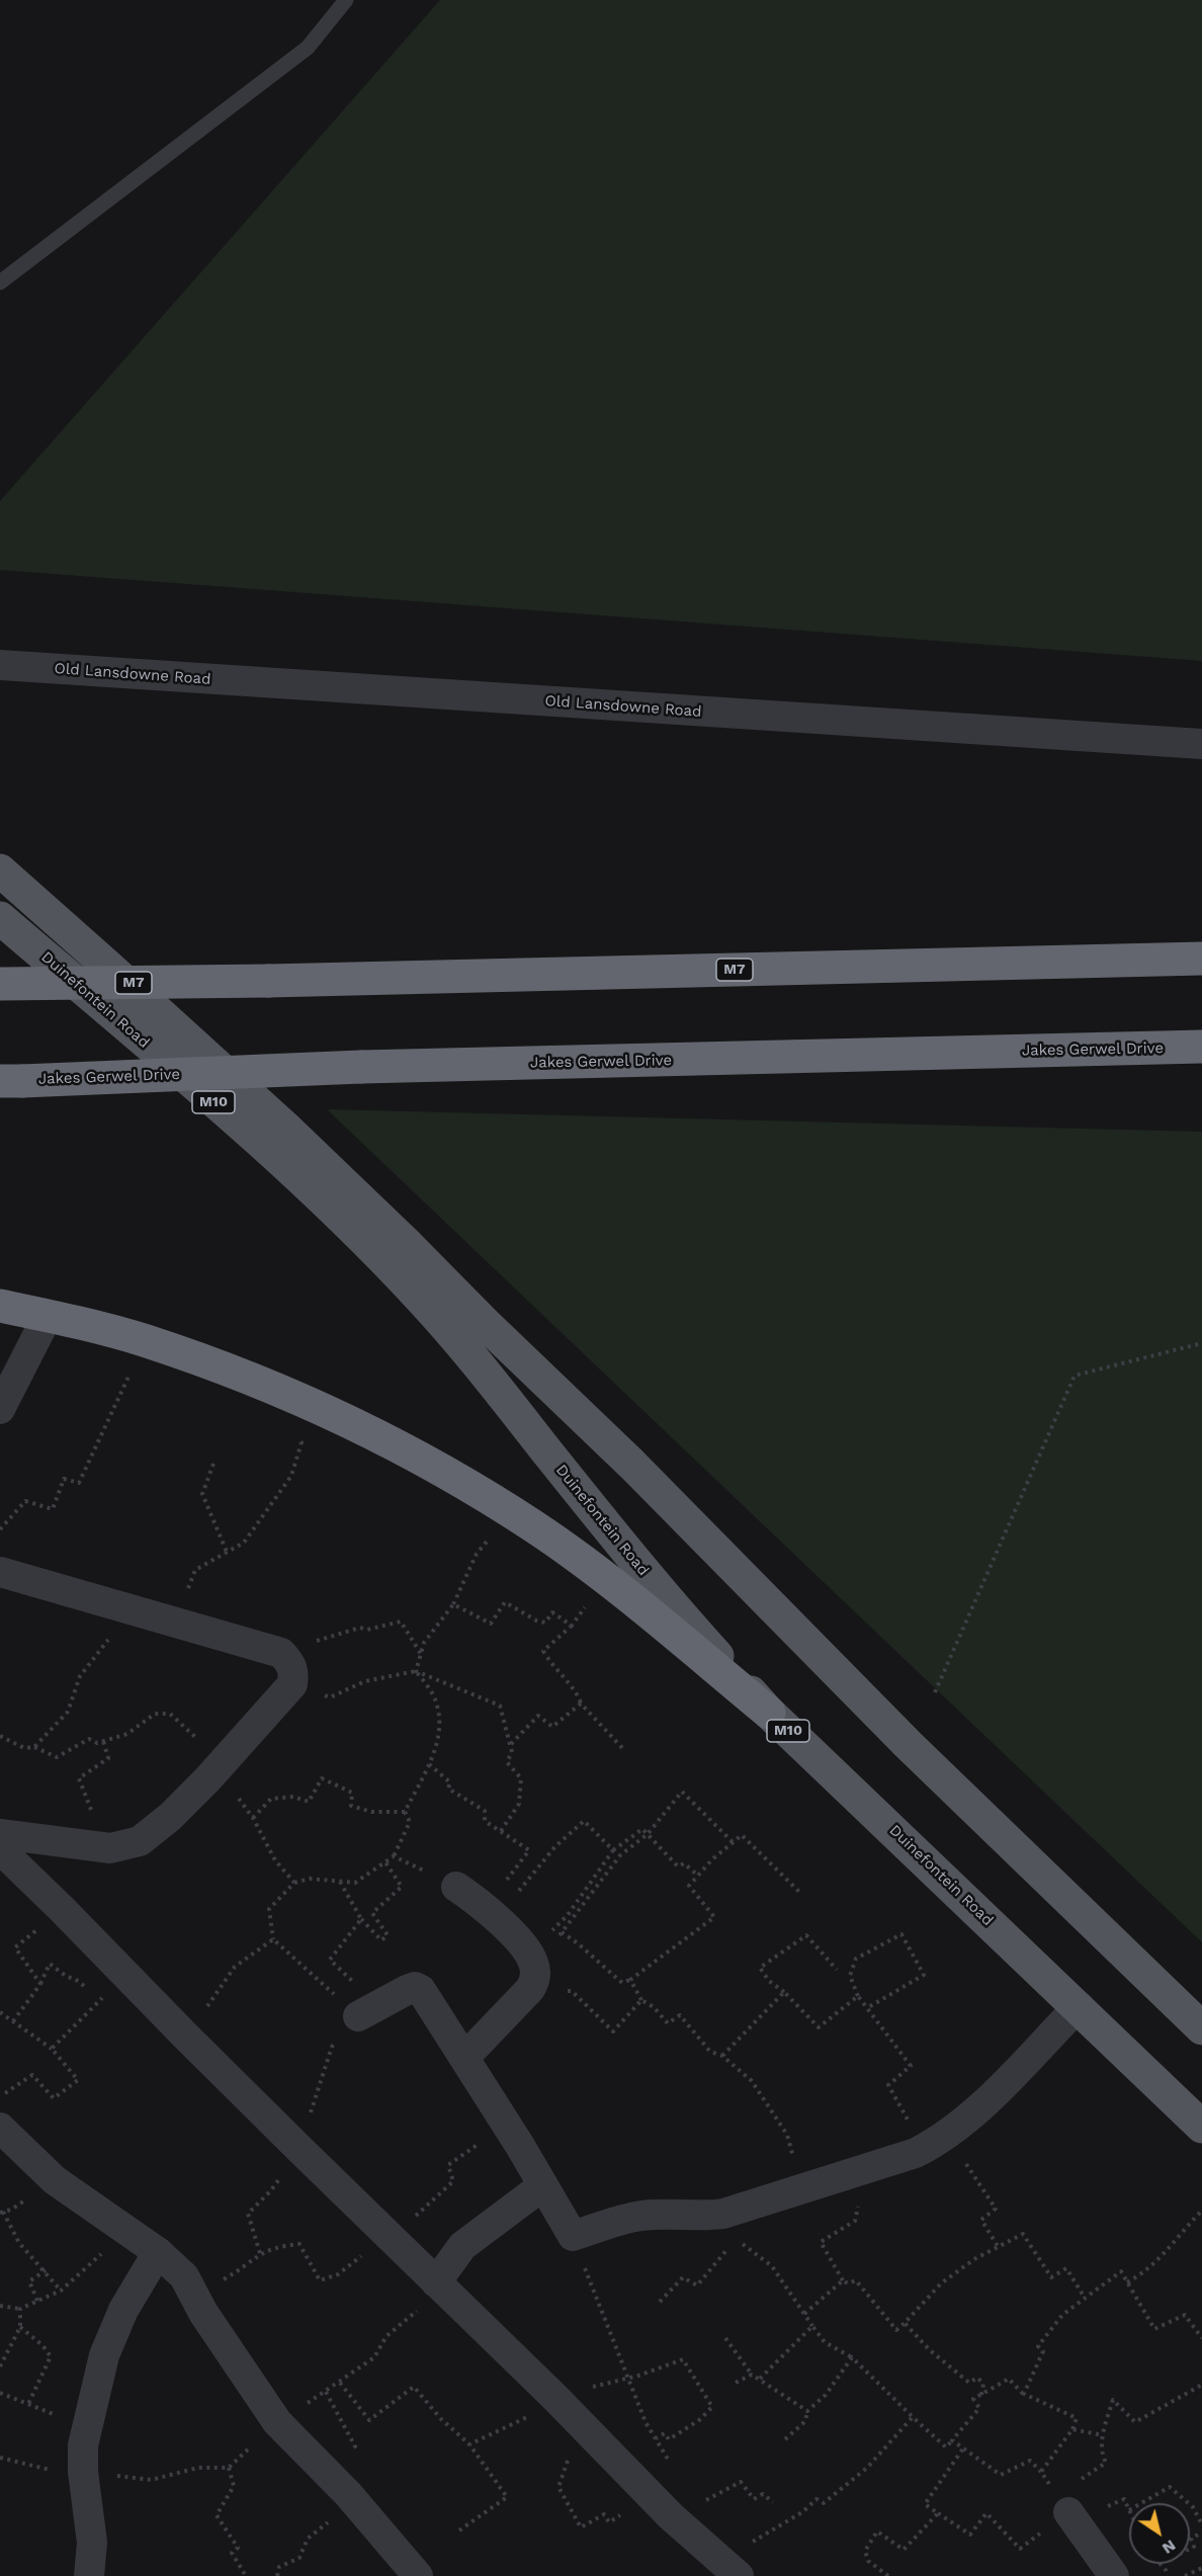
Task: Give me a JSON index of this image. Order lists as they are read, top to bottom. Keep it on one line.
{"streets":{"highway":["M7","Jakes Gerwel Drive"],"main road":["Duinefontein Road","M10"],"street":["Old Lansdowne Road"]},"north":"bottom right"}
